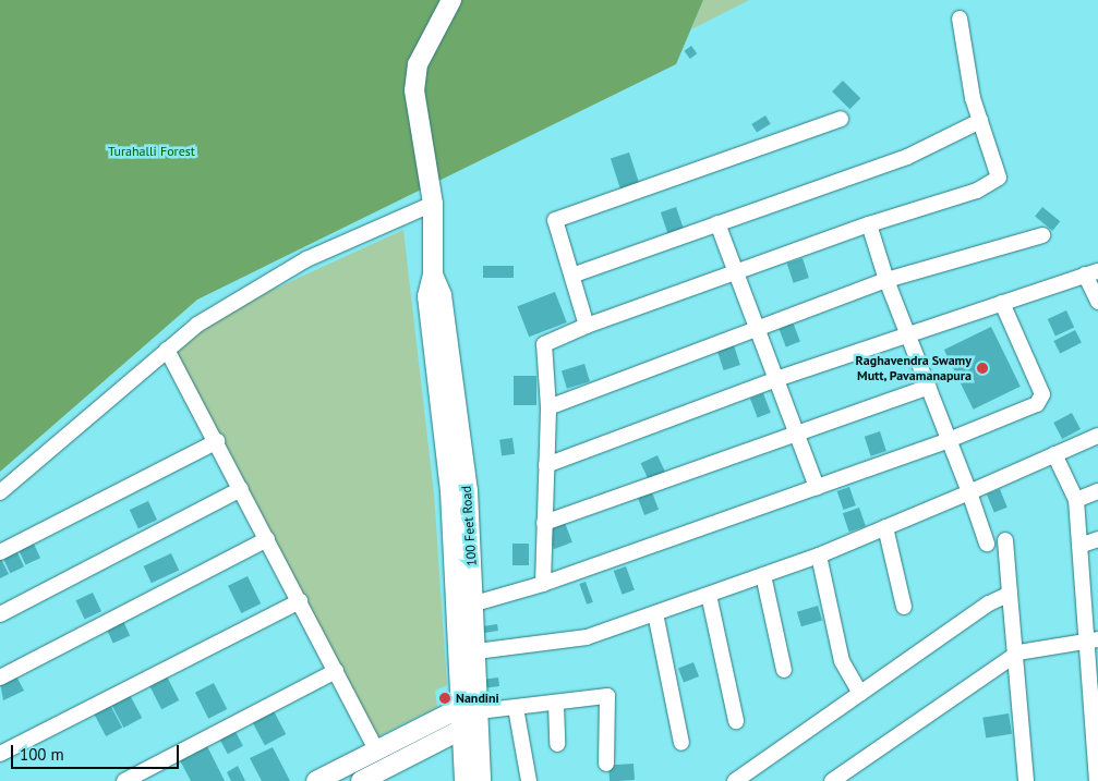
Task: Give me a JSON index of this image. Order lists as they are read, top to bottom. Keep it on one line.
{"streets":{"main road":["100 Feet Road"]},"parks":["Turahalli Forest"],"places":["Raghavendra Swamy Mutt, Pavamanapura","Nandini"],"scale_bar":"100 m"}
